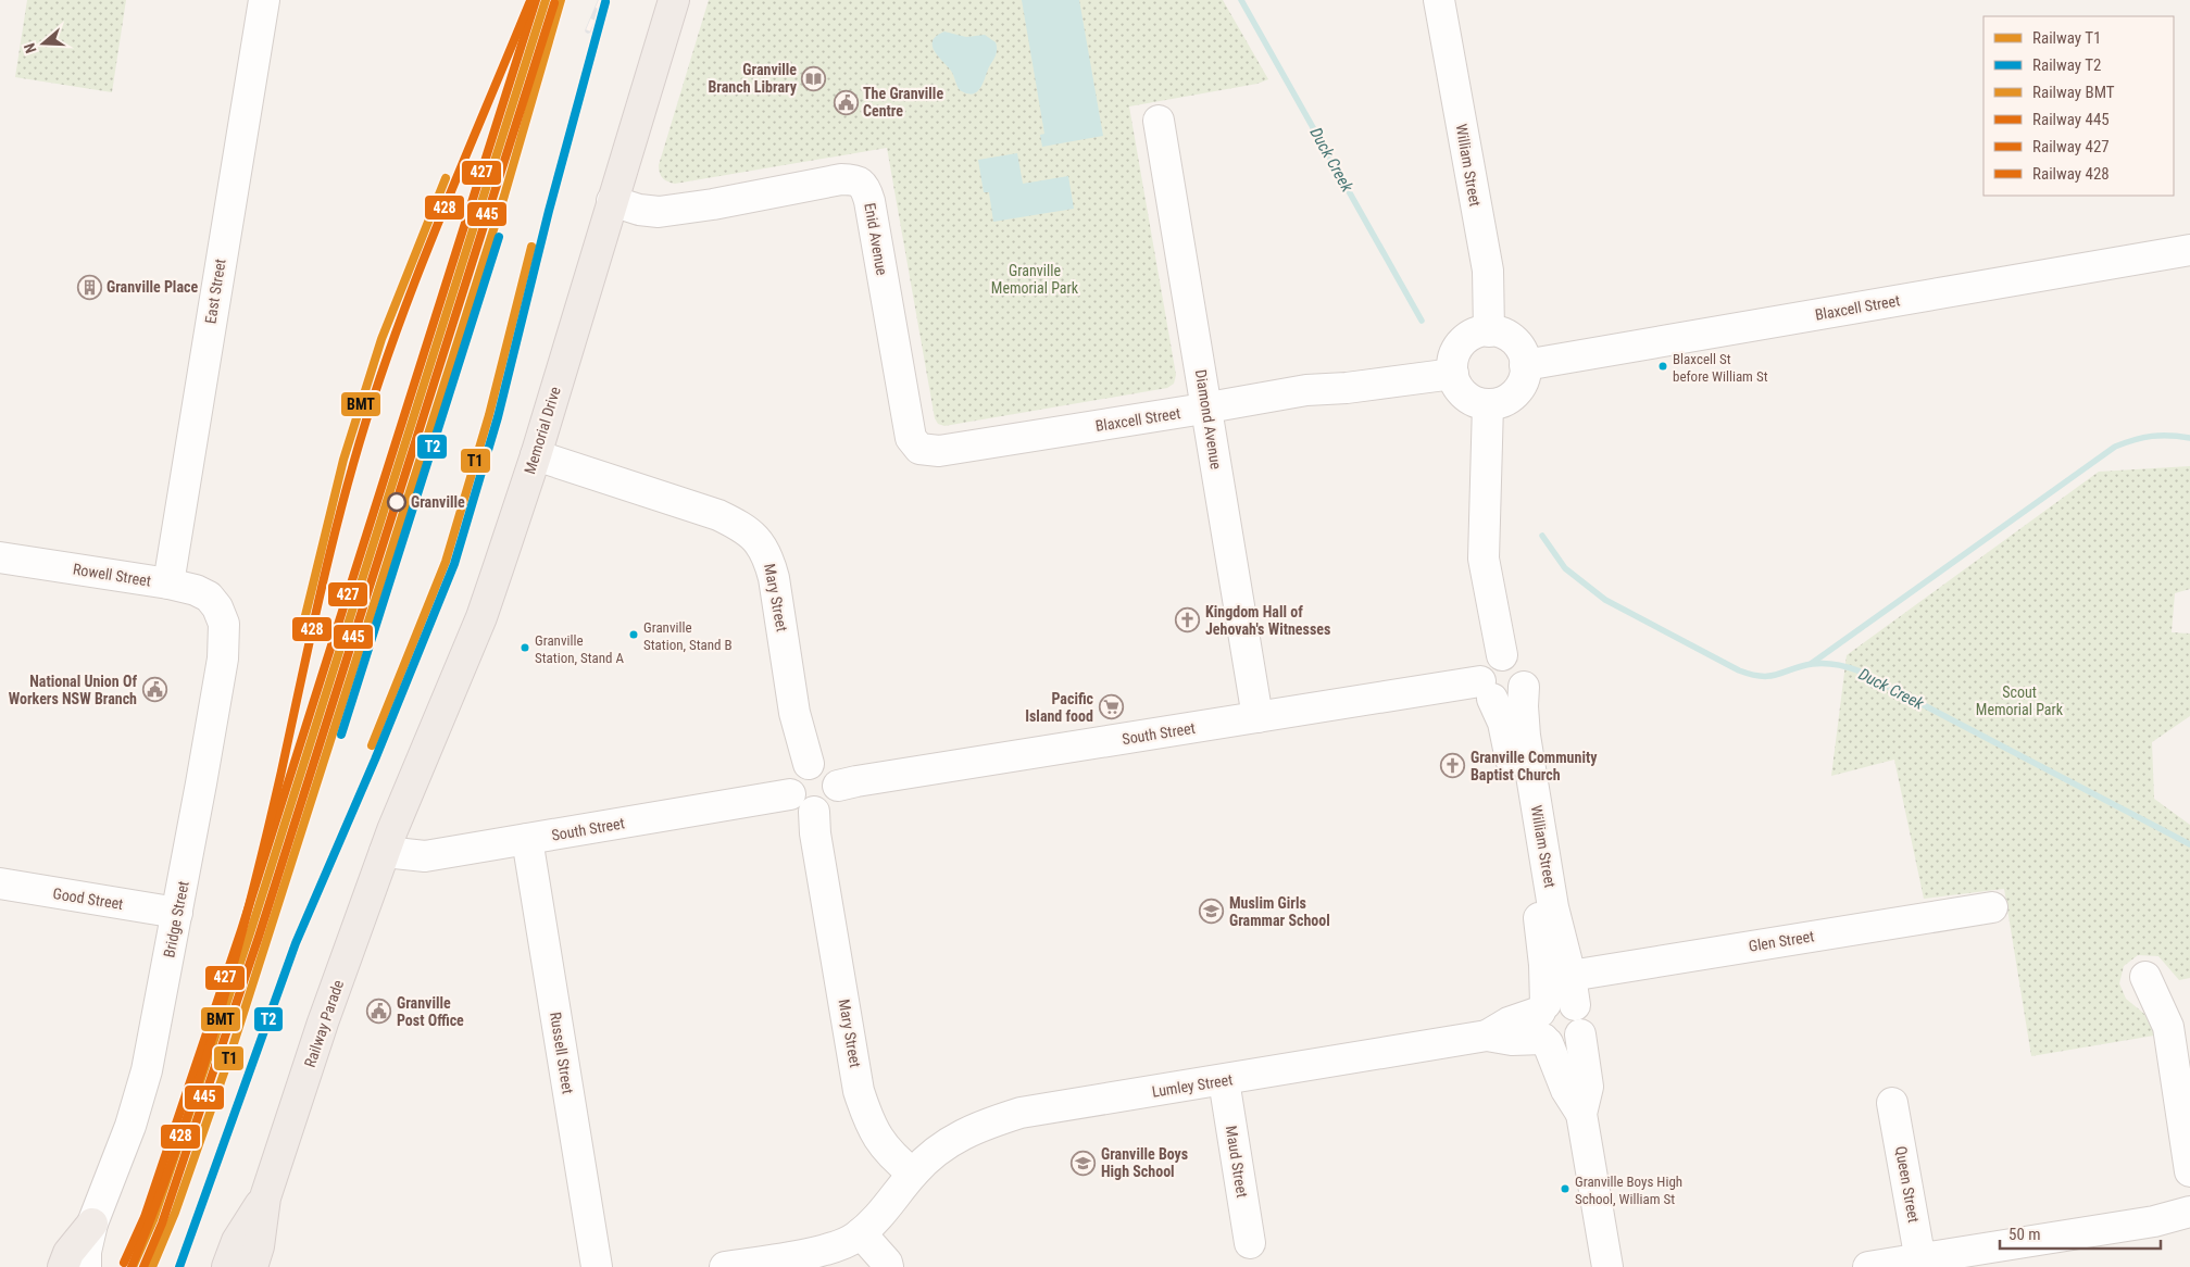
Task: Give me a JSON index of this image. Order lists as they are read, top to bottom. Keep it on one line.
{"streets":{"main road":["Memorial Drive","Railway Parade"],"street":["William Street","Enid Avenue","East Street","Blaxcell Street","Diamond Avenue","Rowell Street","Mary Street","South Street","Good Street","Bridge Street","Glen Street","Russell Street","Lumley Street","Maud Street","Queen Street"]},"crossings":[["William Street","Blaxcell Street"],["William Street","South Street"],["William Street","Glen Street"],["William Street","Lumley Street"],["Enid Avenue","Blaxcell Street"],["Enid Avenue","Memorial Drive"],["East Street","Rowell Street"],["Blaxcell Street","Diamond Avenue"],["Diamond Avenue","South Street"],["Memorial Drive","Mary Street"],["Memorial Drive","South Street"],["Memorial Drive","Railway Parade"],["Rowell Street","Bridge Street"],["Mary Street","South Street"],["Mary Street","Lumley Street"],["South Street","Railway Parade"],["South Street","Russell Street"],["Good Street","Bridge Street"],["Lumley Street","Maud Street"]],"water":["Duck Creek"],"parks":["Granville Memorial Park","Scout Memorial Park"],"places":{"library":["Granville Branch Library"],"public building":["The Granville Centre","National Union Of Workers NSW Branch","Granville Post Office"],"building":["Granville Place"],"other":["Blaxcell St before William St","Granville","Granville Station, Stand B","Granville Station, Stand A","Granville Boys High School, William St"],"church":["Kingdom Hall of Jehovah's Witnesses","Granville Community Baptist Church"],"supermarket":["Pacific Island food"],"school or university":["Muslim Girls Grammar School","Granville Boys High School"]},"lines":["rail line T1","rail line BMT","rail line 427","rail line T2","rail line 445","rail line 428"],"legend":["Railway T1","Railway T2","Railway BMT","Railway 445","Railway 427","Railway 428"],"scale_bar":"50 m","north":"left"}
